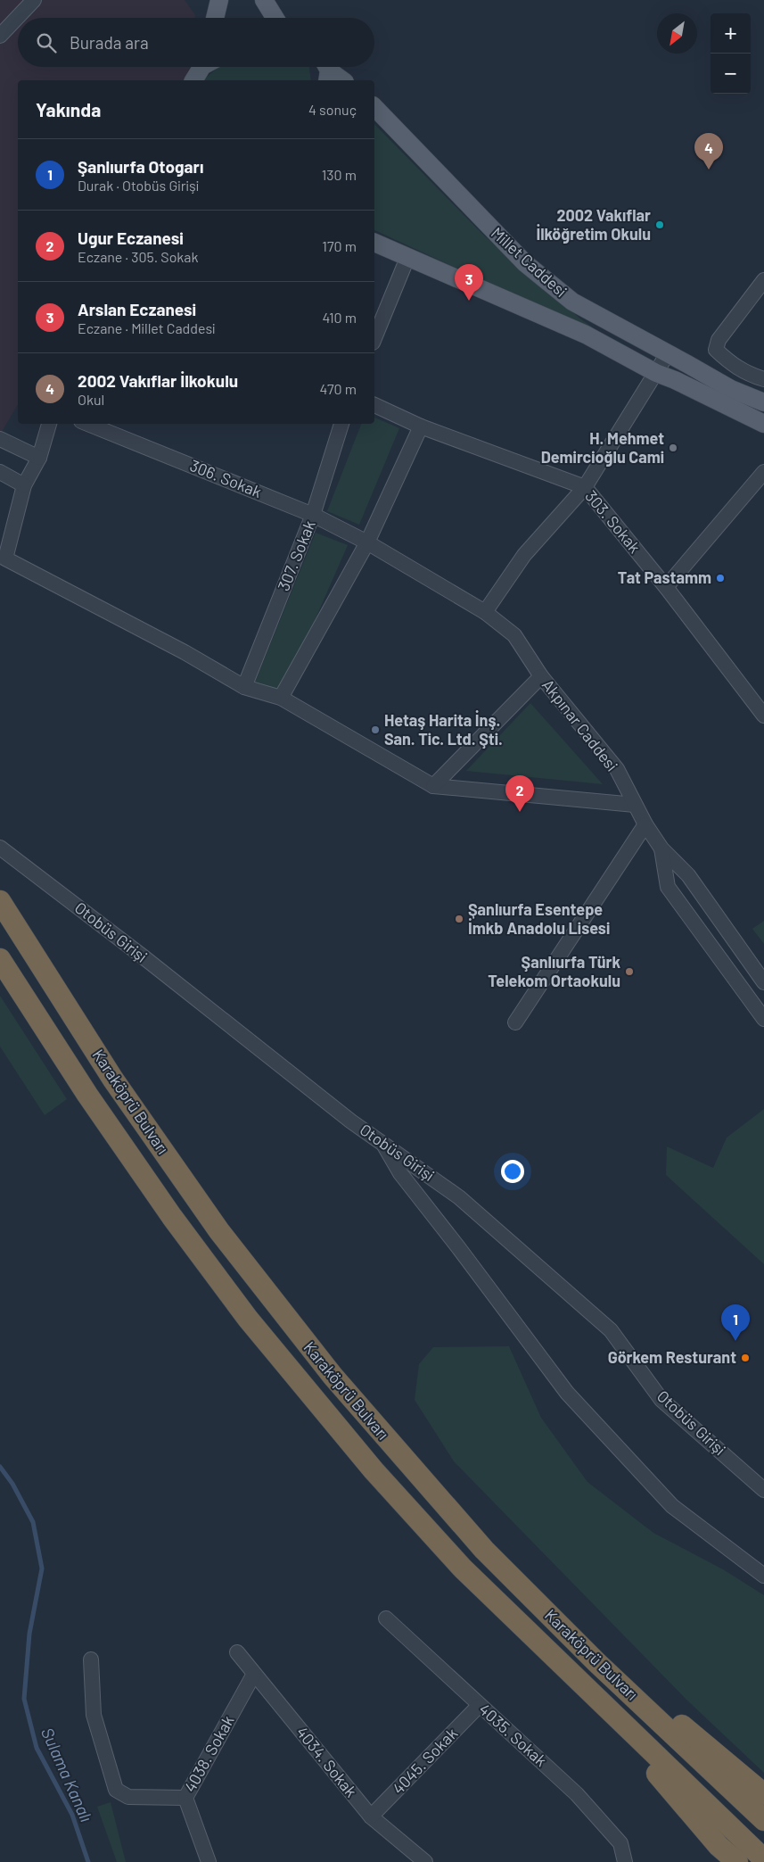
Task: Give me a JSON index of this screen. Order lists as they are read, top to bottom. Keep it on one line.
{"streets":{"highway":["Karaköprü Bulvarı"],"main road":["Millet Caddesi"],"street":["306. Sokak","303. Sokak","307. Sokak","Akpınar Caddesi","Otobüs Girişi","4035. Sokak","4038. Sokak","4045. Sokak","4034. Sokak"]},"crossings":[["306. Sokak","307. Sokak"],["306. Sokak","Akpınar Caddesi"],["4035. Sokak","4045. Sokak"],["4038. Sokak","4034. Sokak"],["4045. Sokak","4034. Sokak"]],"water":["Sulama Kanalı"],"places":["2002 Vakıflar İlköğretim Okulu","H. Mehmet Demircioğlu Cami","Tat Pastamm","Hetaş Harita İnş. San. Tic. Ltd. Şti.","Şanlıurfa Esentepe İmkb Anadolu Lisesi","Şanlıurfa Türk Telekom Ortaokulu","Görkem Resturant"],"north":"bottom left","page":{"map_buttons":["+","−"],"search":"Burada ara","heading":["Yakında","4 sonuç"],"pins":["4","3","2","1"],"list":[{"mark":"1","name":"Şanlıurfa Otogarı","note":"Durak · Otobüs Girişi","value":"130 m"},{"mark":"2","name":"Ugur Eczanesi","note":"Eczane · 305. Sokak","value":"170 m"},{"mark":"3","name":"Arslan Eczanesi","note":"Eczane · Millet Caddesi","value":"410 m"},{"mark":"4","name":"2002 Vakıflar İlkokulu","note":"Okul","value":"470 m"}]}}
